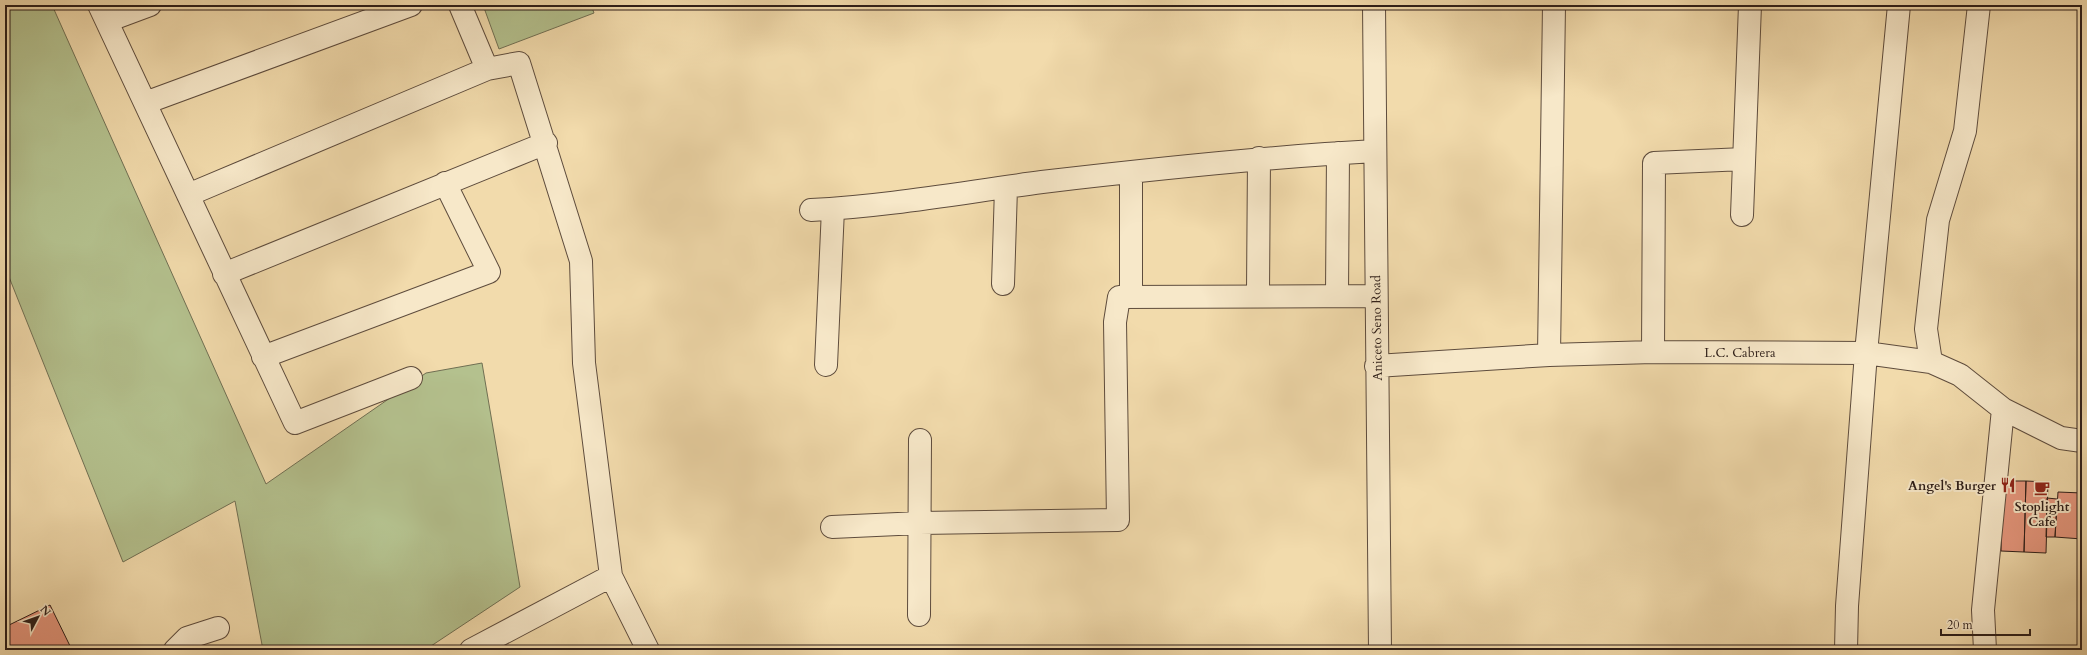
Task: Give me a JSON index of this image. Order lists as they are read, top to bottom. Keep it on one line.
{"streets":{"street":["Aniceto Seno Road","L.C. Cabrera"]},"crossings":[["Aniceto Seno Road","L.C. Cabrera"]],"places":{"restaurant":["Angel's Burger"],"cafe":["Stoplight Cafe"]},"scale_bar":"20 m","north":"top right"}
